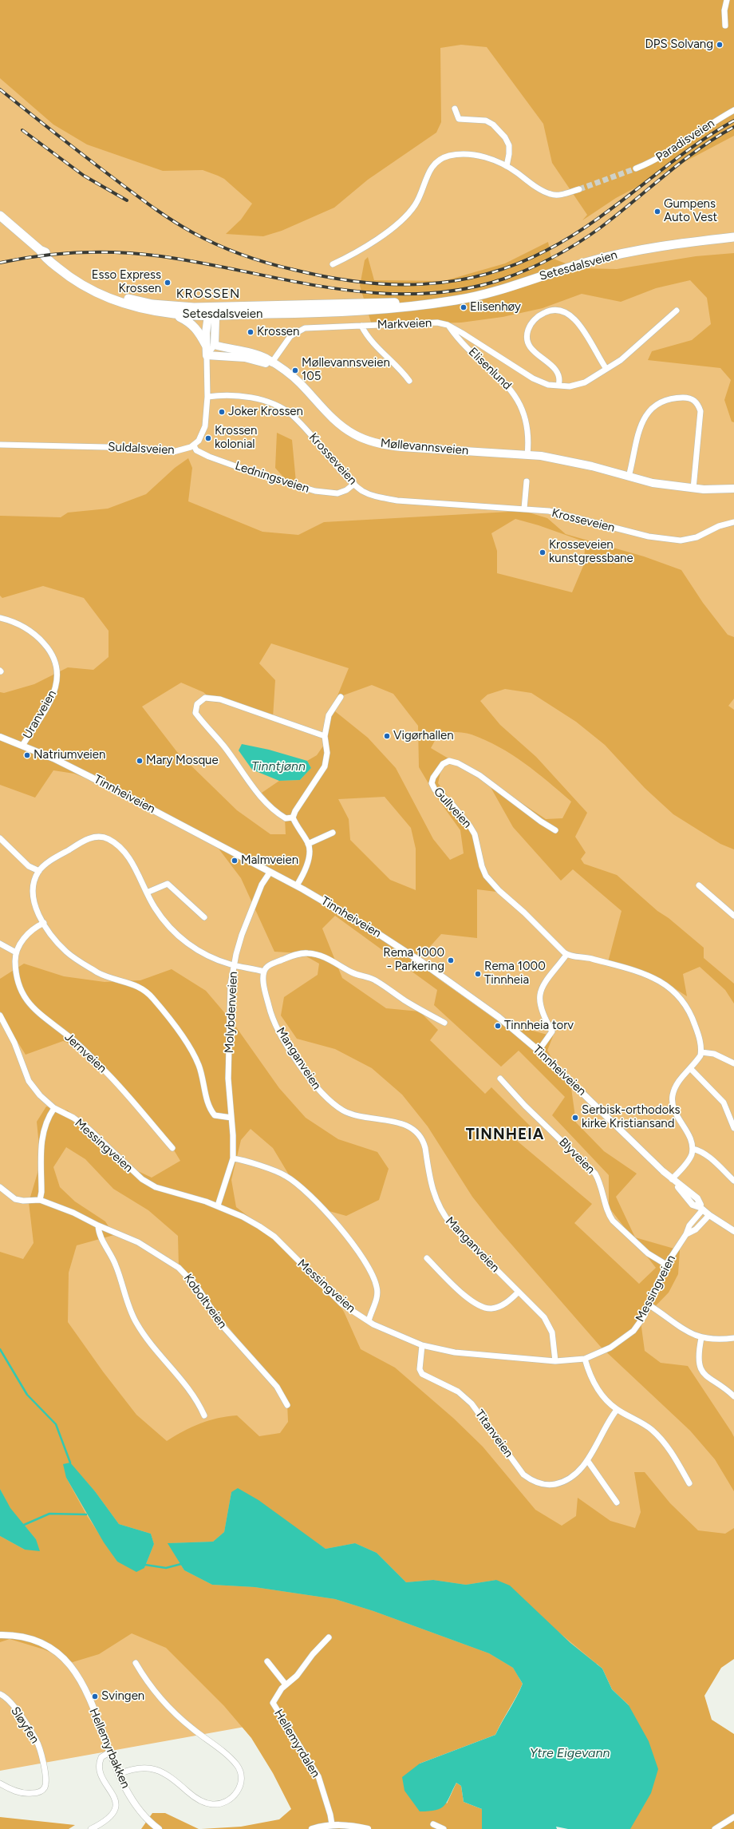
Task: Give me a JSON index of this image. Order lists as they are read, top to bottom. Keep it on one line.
{"streets":{"highway":["Setesdalsveien"],"main road":["Møllevannsveien"],"street":["Paradisveien","Markveien","Elisenlund","Suldalsveien","Krosseveien","Ledningsveien","Uranveien","Tinnheiveien","Gullveien","Molybdenveien","Jernveien","Manganveien","Messingveien","Blyveien","Koboltveien","Titanveien","Sløyfen","Hellemyrdalen","Hellemyrbakken"]},"crossings":[["Markveien","Elisenlund"],["Markveien","Møllevannsveien"],["Elisenlund","Møllevannsveien"],["Suldalsveien","Ledningsveien"],["Krosseveien","Ledningsveien"],["Uranveien","Tinnheiveien"],["Tinnheiveien","Molybdenveien"],["Tinnheiveien","Messingveien"],["Molybdenveien","Messingveien"],["Manganveien","Messingveien"],["Messingveien","Blyveien"],["Messingveien","Titanveien"]],"districts":["KROSSEN","TINNHEIA"],"water":["Tinntjønn","Ytre Eigevann"],"places":["DPS Solvang","Gumpens Auto Vest","Esso Express Krossen","Elisenhøy","Krossen","Møllevannsveien 105","Joker Krossen","Krossen kolonial","Krosseveien kunstgressbane","Vigørhallen","Natriumveien","Mary Mosque","Malmveien","Rema 1000 - Parkering","Rema 1000 Tinnheia","Tinnheia torv","Serbisk-orthodoks kirke Kristiansand","Svingen"]}
